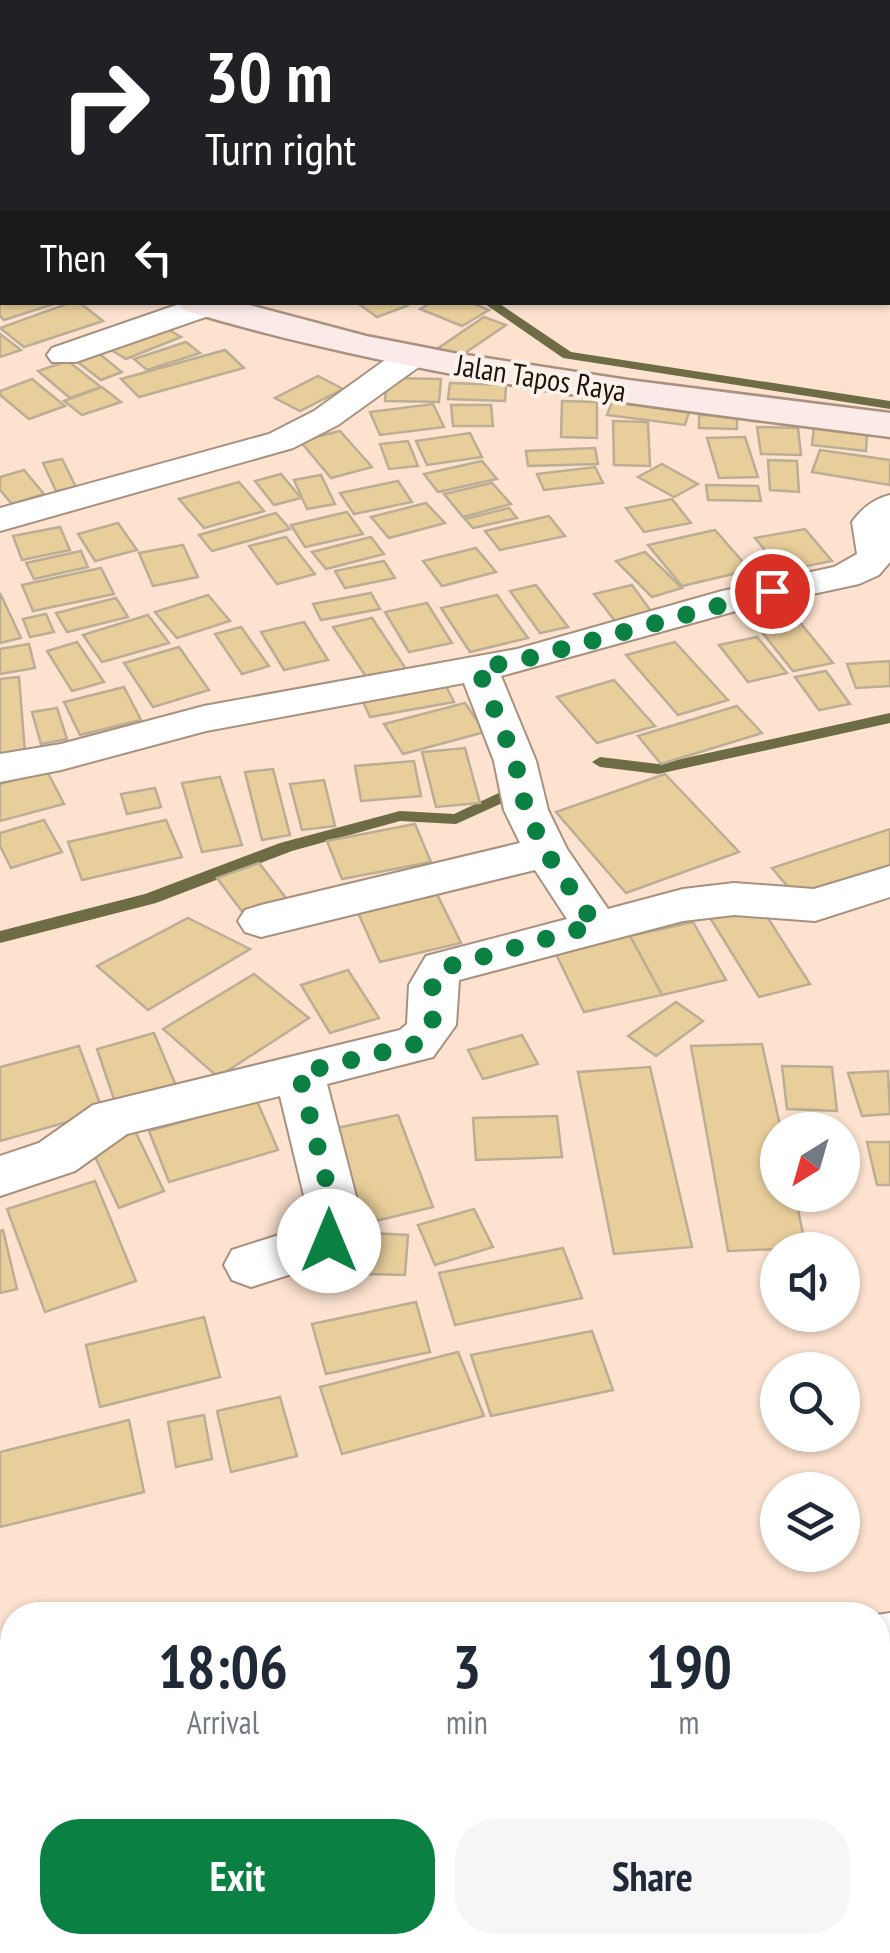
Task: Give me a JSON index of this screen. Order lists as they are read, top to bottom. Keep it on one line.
{"streets":{"main road":["Jalan Tapos Raya"]},"north":"bottom left","page":{"turn":["30 m","Turn right"],"then":"Then","eta":["18:06","Arrival","3","min","190","m"],"buttons":["Exit","Share"]}}
